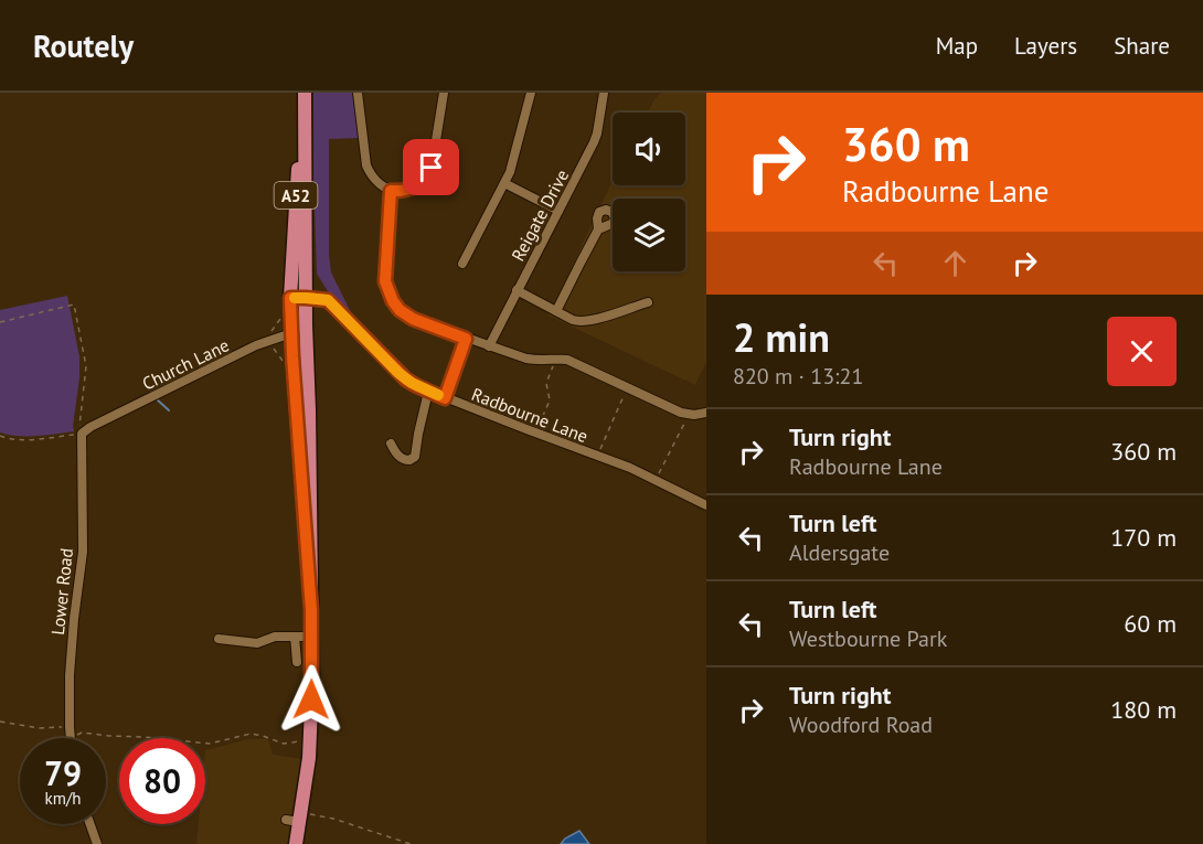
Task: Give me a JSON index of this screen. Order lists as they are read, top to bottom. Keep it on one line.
{"streets":{"highway":["A52"],"street":["Reigate Drive","Church Lane","Radbourne Lane","Lower Road"]},"crossings":[["A52","Church Lane"],["A52","Radbourne Lane"],["Church Lane","Lower Road"]],"page":{"header":"Routely","nav":["Map","Layers","Share"],"turn":["360 m","Radbourne Lane"],"heading":["2 min","820 m · 13:21"],"list":[{"name":"Turn right","note":"Radbourne Lane","value":"360 m"},{"name":"Turn left","note":"Aldersgate","value":"170 m"},{"name":"Turn left","note":"Westbourne Park","value":"60 m"},{"name":"Turn right","note":"Woodford Road","value":"180 m"}],"speed":"79 km/h","limit":"80"}}
